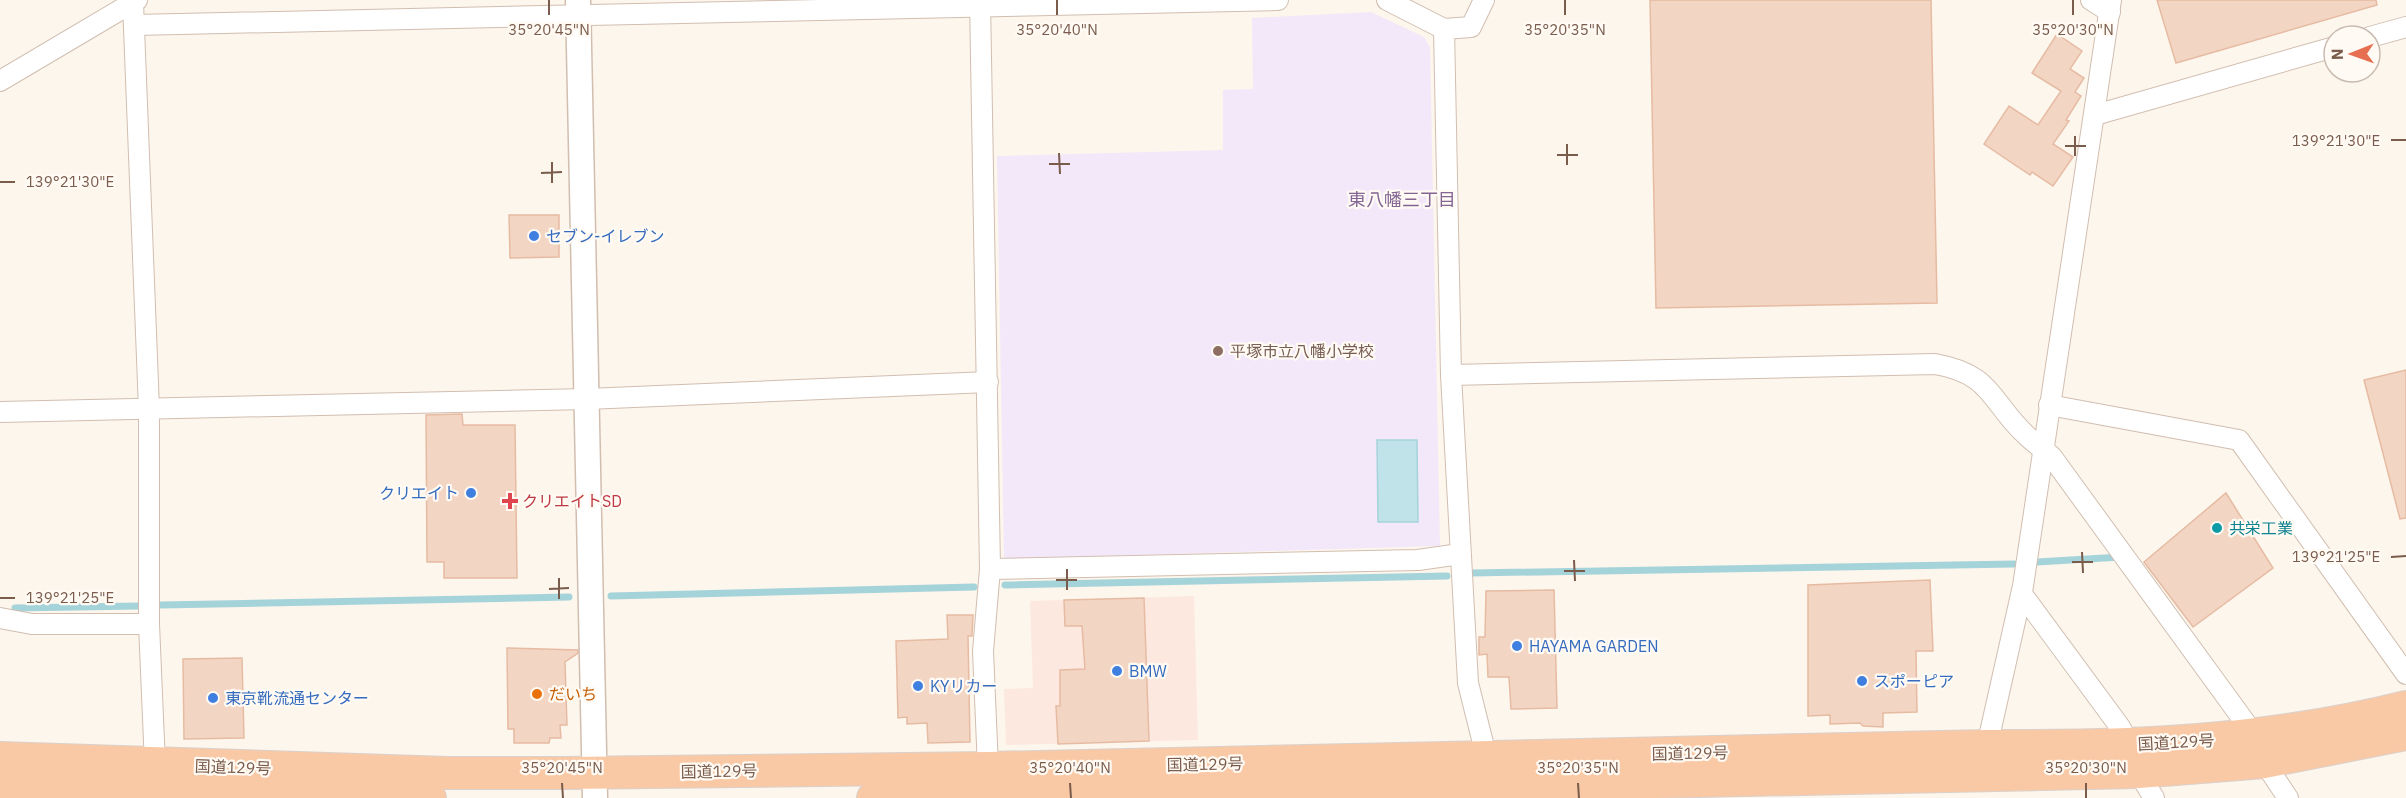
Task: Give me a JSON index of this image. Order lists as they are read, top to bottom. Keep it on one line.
{"streets":{"highway":["国道129号"]},"districts":["東八幡三丁目"],"places":{"other":["セブン-イレブン","平塚市立八幡小学校","クリエイト","共栄工業","HAYAMA GARDEN","BMW","スポーピア","KYリカー","だいち","東京靴流通センター"],"health":["クリエイトSD"]},"north":"left","coordinates":["35°20'45\"N","35°20'40\"N","35°20'35\"N","35°20'30\"N","139°21'30\"E","139°21'25\"E"]}
